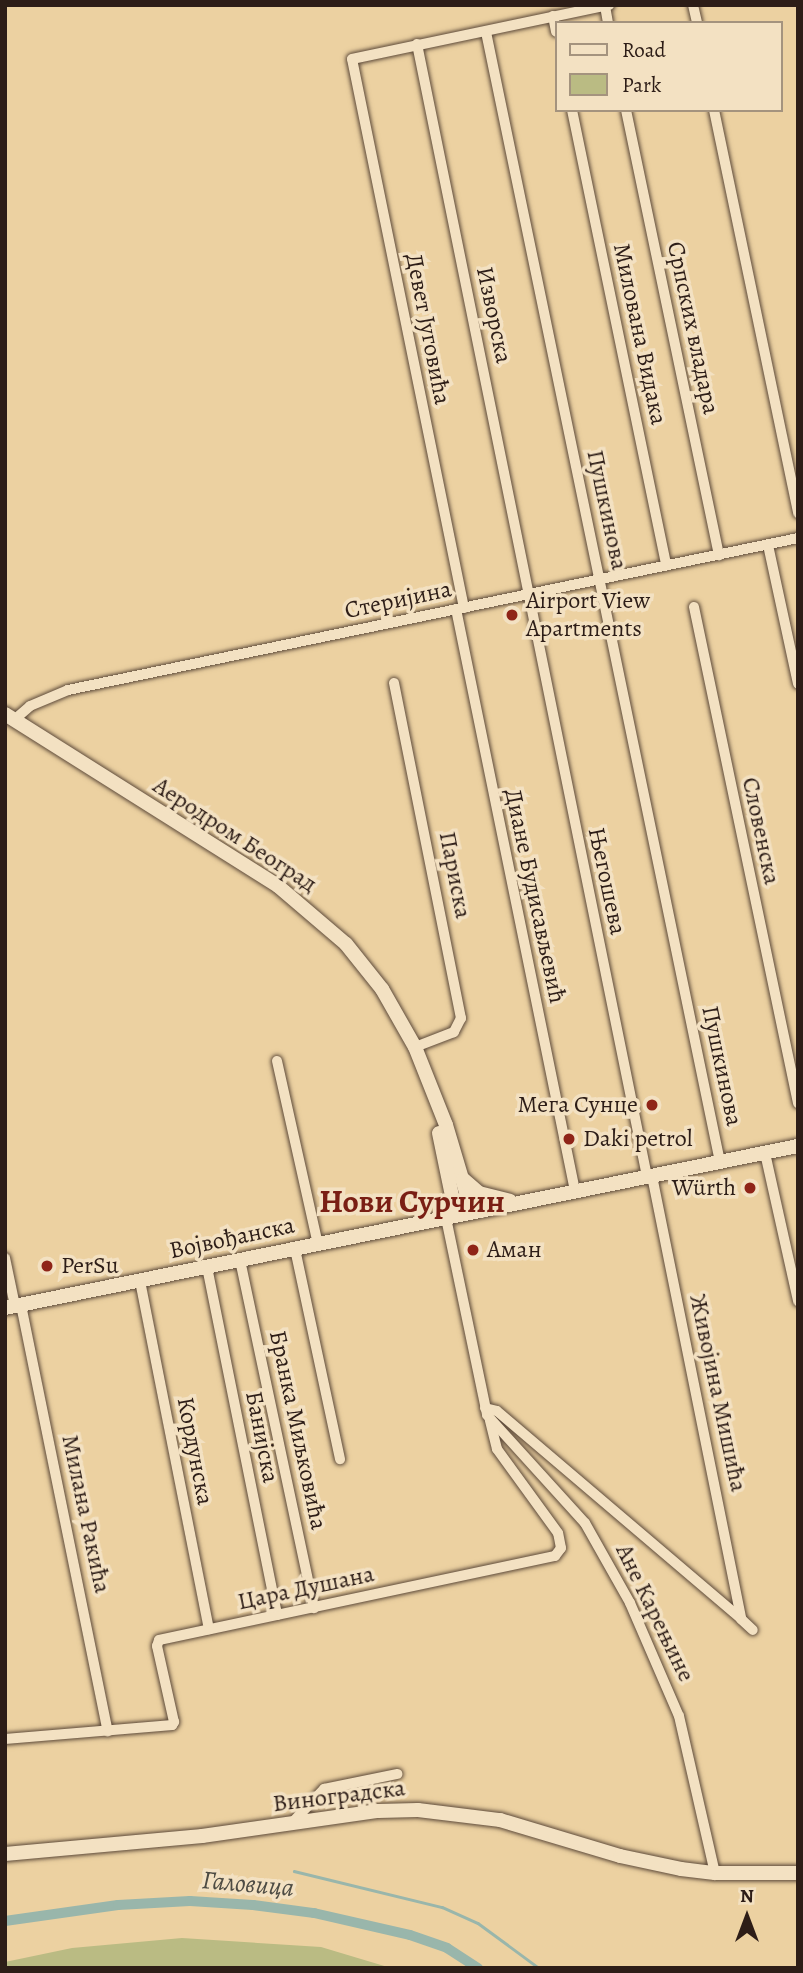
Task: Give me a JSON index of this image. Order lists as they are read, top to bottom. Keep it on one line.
{"streets":{"street":["Изворска","Српских владара","Девет Југовића","Милована Видака","Пушкинова","Стеријина","Словенска","Аеродром Београд","Париска","Његошева","Диане Будисављевић","Војвођанска","Живојина Мишића","Бранка Миљковића","Банијска","Кордунска","Милана Ракића","Цара Душана","Ане Карењине","Виноградска"]},"crossings":[["Изворска","Девет Југовића"],["Изворска","Стеријина"],["Изворска","Његошева"],["Српских владара","Стеријина"],["Девет Југовића","Стеријина"],["Девет Југовића","Диане Будисављевић"],["Милована Видака","Стеријина"],["Пушкинова","Стеријина"],["Пушкинова","Војвођанска"],["Стеријина","Аеродром Београд"],["Стеријина","Његошева"],["Стеријина","Диане Будисављевић"],["Аеродром Београд","Париска"],["Аеродром Београд","Војвођанска"],["Аеродром Београд","Ане Карењине"],["Његошева","Војвођанска"],["Његошева","Живојина Мишића"],["Диане Будисављевић","Војвођанска"],["Војвођанска","Живојина Мишића"],["Војвођанска","Бранка Миљковића"],["Војвођанска","Банијска"],["Војвођанска","Кордунска"],["Војвођанска","Милана Ракића"],["Војвођанска","Ане Карењине"],["Живојина Мишића","Ане Карењине"],["Бранка Миљковића","Цара Душана"],["Банијска","Цара Душана"],["Кордунска","Цара Душана"],["Милана Ракића","Цара Душана"],["Цара Душана","Ане Карењине"],["Ане Карењине","Виноградска"]],"districts":["Нови Сурчин"],"water":["Галовица"],"places":["Airport View Apartments","Мега Сунце","Daki petrol","Würth","Аман","PerSu"],"legend":["Road","Park"],"north":"top"}
